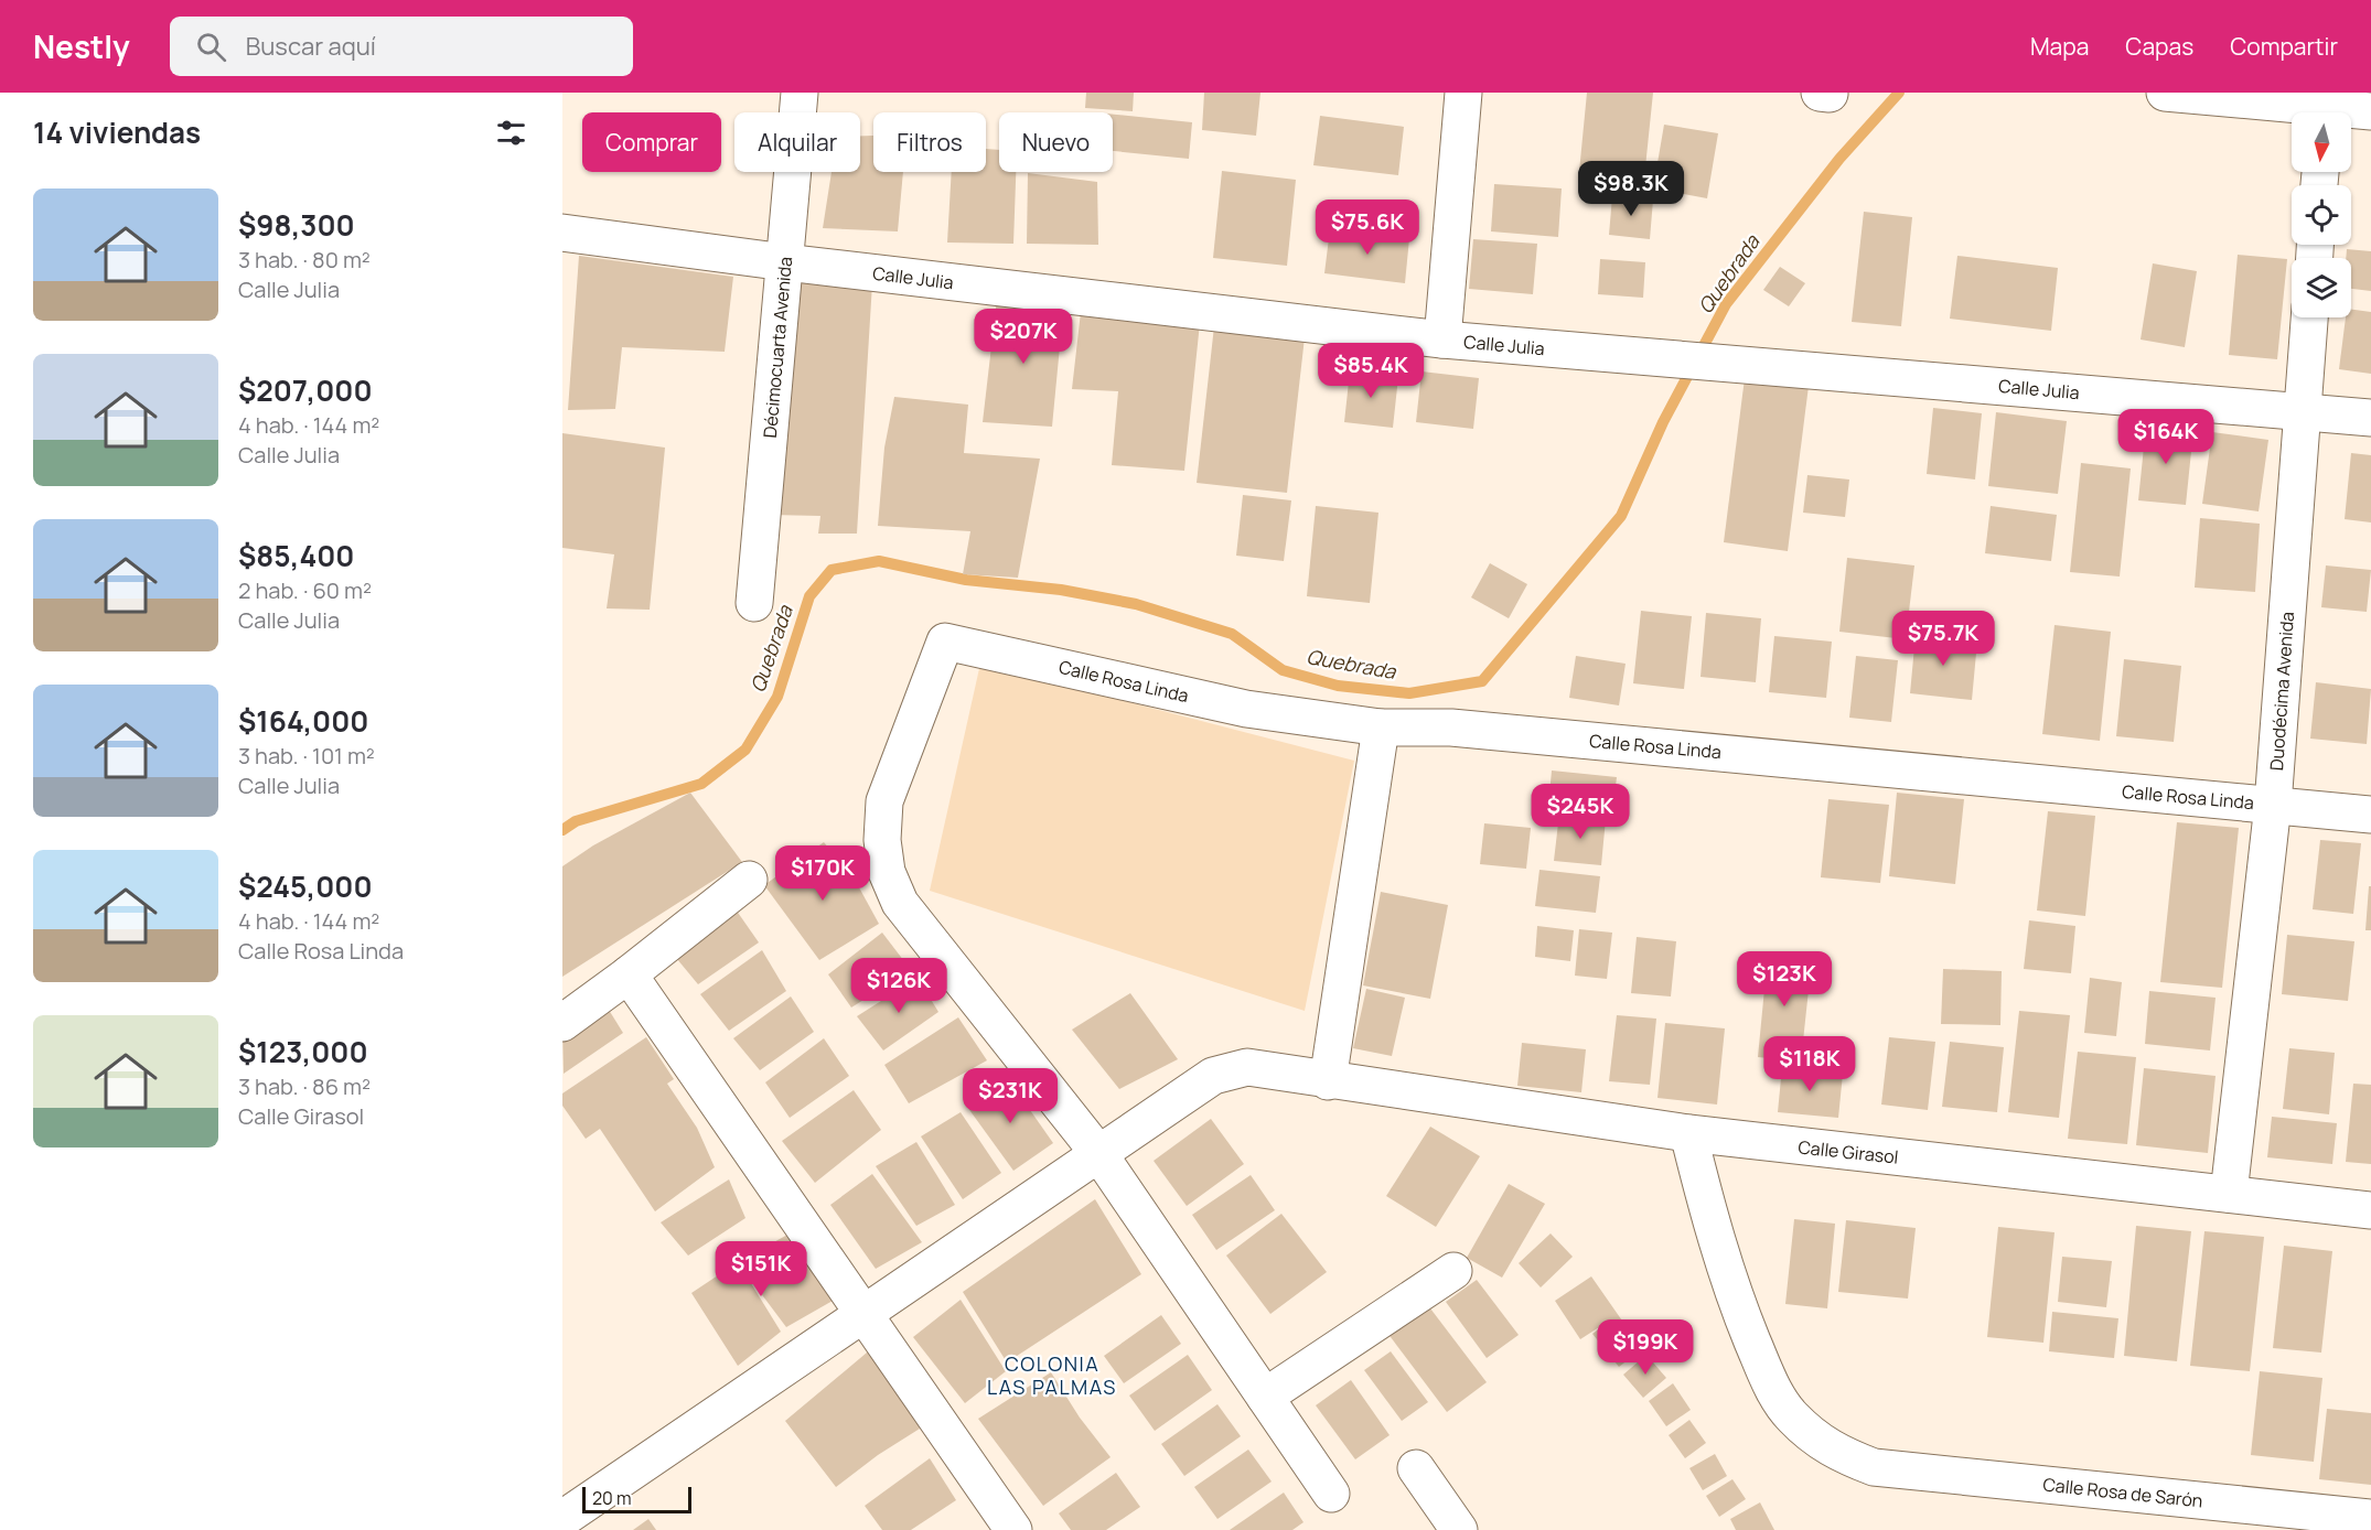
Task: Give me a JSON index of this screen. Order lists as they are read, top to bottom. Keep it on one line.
{"streets":{"street":["Calle Julia","Décimocuarta Avenida","Calle Rosa Linda","Duodécima Avenida","Calle Girasol","Calle Rosa de Sarón"]},"crossings":[["Calle Julia","Décimocuarta Avenida"],["Calle Julia","Duodécima Avenida"],["Calle Rosa Linda","Duodécima Avenida"],["Calle Rosa Linda","Calle Girasol"],["Duodécima Avenida","Calle Girasol"],["Calle Girasol","Calle Rosa de Sarón"]],"districts":["COLONIA LAS PALMAS"],"water":["Quebrada"],"scale_bar":"20 m","north":"bottom","page":{"header":"Nestly","search":"Buscar aquí","nav":["Mapa","Capas","Compartir"],"heading":"14 viviendas","chip":["Comprar","Alquilar","Filtros","Nuevo"],"price":["$98.3K","$75.6K","$207K","$85.4K","$164K","$75.7K","$245K","$170K","$123K","$126K","$118K","$231K","$151K","$199K"],"list":[{"name":"$98,300","note":"3 hab. · 80 m² · Calle Julia"},{"name":"$207,000","note":"4 hab. · 144 m² · Calle Julia"},{"name":"$85,400","note":"2 hab. · 60 m² · Calle Julia"},{"name":"$164,000","note":"3 hab. · 101 m² · Calle Julia"},{"name":"$245,000","note":"4 hab. · 144 m² · Calle Rosa Linda"},{"name":"$123,000","note":"3 hab. · 86 m² · Calle Girasol"}],"scale":"20 m"}}
